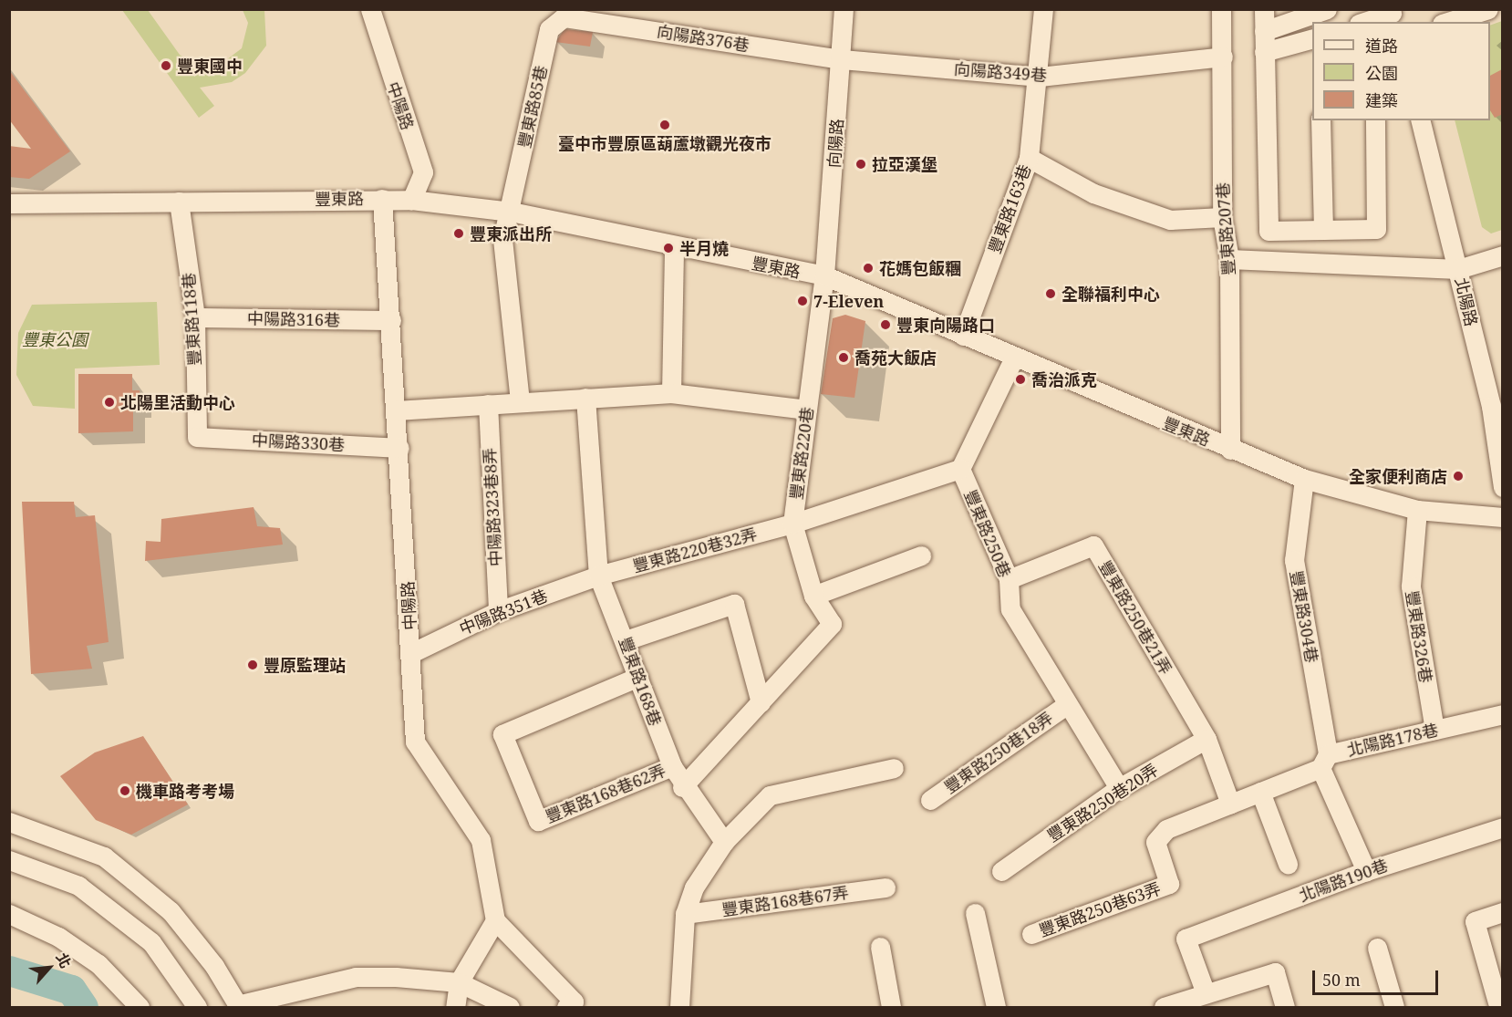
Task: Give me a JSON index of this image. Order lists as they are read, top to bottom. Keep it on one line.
{"streets":{"street":["向陽路376巷","向陽路349巷","中陽路","豐東路85巷","向陽路","豐東路","豐東路163巷","豐東路207巷","北陽路","豐東路118巷","中陽路316巷","中陽路330巷","豐東路220巷","中陽路323巷8弄","豐東路250巷","豐東路220巷32弄","中陽路351巷","豐東路304巷","豐東路250巷21弄","豐東路326巷","豐東路168巷","北陽路178巷","豐東路250巷18弄","豐東路168巷62弄","豐東路250巷20弄","北陽路190巷","豐東路168巷67弄","豐東路250巷63弄"]},"crossings":[["向陽路376巷","向陽路349巷"],["向陽路376巷","豐東路85巷"],["向陽路376巷","向陽路"],["向陽路349巷","向陽路"],["向陽路349巷","豐東路163巷"],["向陽路349巷","豐東路207巷"],["中陽路","豐東路"],["中陽路","中陽路316巷"],["中陽路","中陽路330巷"],["中陽路","中陽路351巷"],["豐東路85巷","豐東路"],["向陽路","豐東路"],["向陽路","豐東路220巷"],["豐東路","豐東路163巷"],["豐東路","豐東路207巷"],["豐東路","豐東路118巷"],["豐東路","豐東路220巷"],["豐東路","豐東路250巷"],["豐東路","豐東路304巷"],["豐東路","豐東路326巷"],["豐東路118巷","中陽路316巷"],["豐東路118巷","中陽路330巷"],["豐東路220巷","豐東路220巷32弄"],["中陽路323巷8弄","中陽路351巷"],["豐東路250巷","豐東路220巷32弄"],["豐東路250巷","豐東路250巷21弄"],["豐東路250巷","豐東路250巷18弄"],["豐東路250巷","豐東路250巷20弄"],["豐東路220巷32弄","中陽路351巷"],["豐東路220巷32弄","豐東路168巷"],["中陽路351巷","豐東路168巷"],["豐東路304巷","北陽路178巷"],["豐東路304巷","北陽路190巷"],["豐東路250巷21弄","豐東路250巷20弄"],["豐東路326巷","北陽路178巷"],["豐東路168巷","豐東路168巷62弄"],["北陽路178巷","豐東路250巷63弄"]],"parks":["豐東公園"],"places":["豐東國中","臺中市豐原區葫蘆墩觀光夜市","拉亞漢堡","豐東派出所","半月燒","花媽包飯糰","全聯福利中心","7-Eleven","豐東向陽路口","喬苑大飯店","喬治派克","北陽里活動中心","全家便利商店","豐原監理站","機車路考考場"],"legend":["道路","公園","建築"],"scale_bar":"50 m","north":"top right"}
